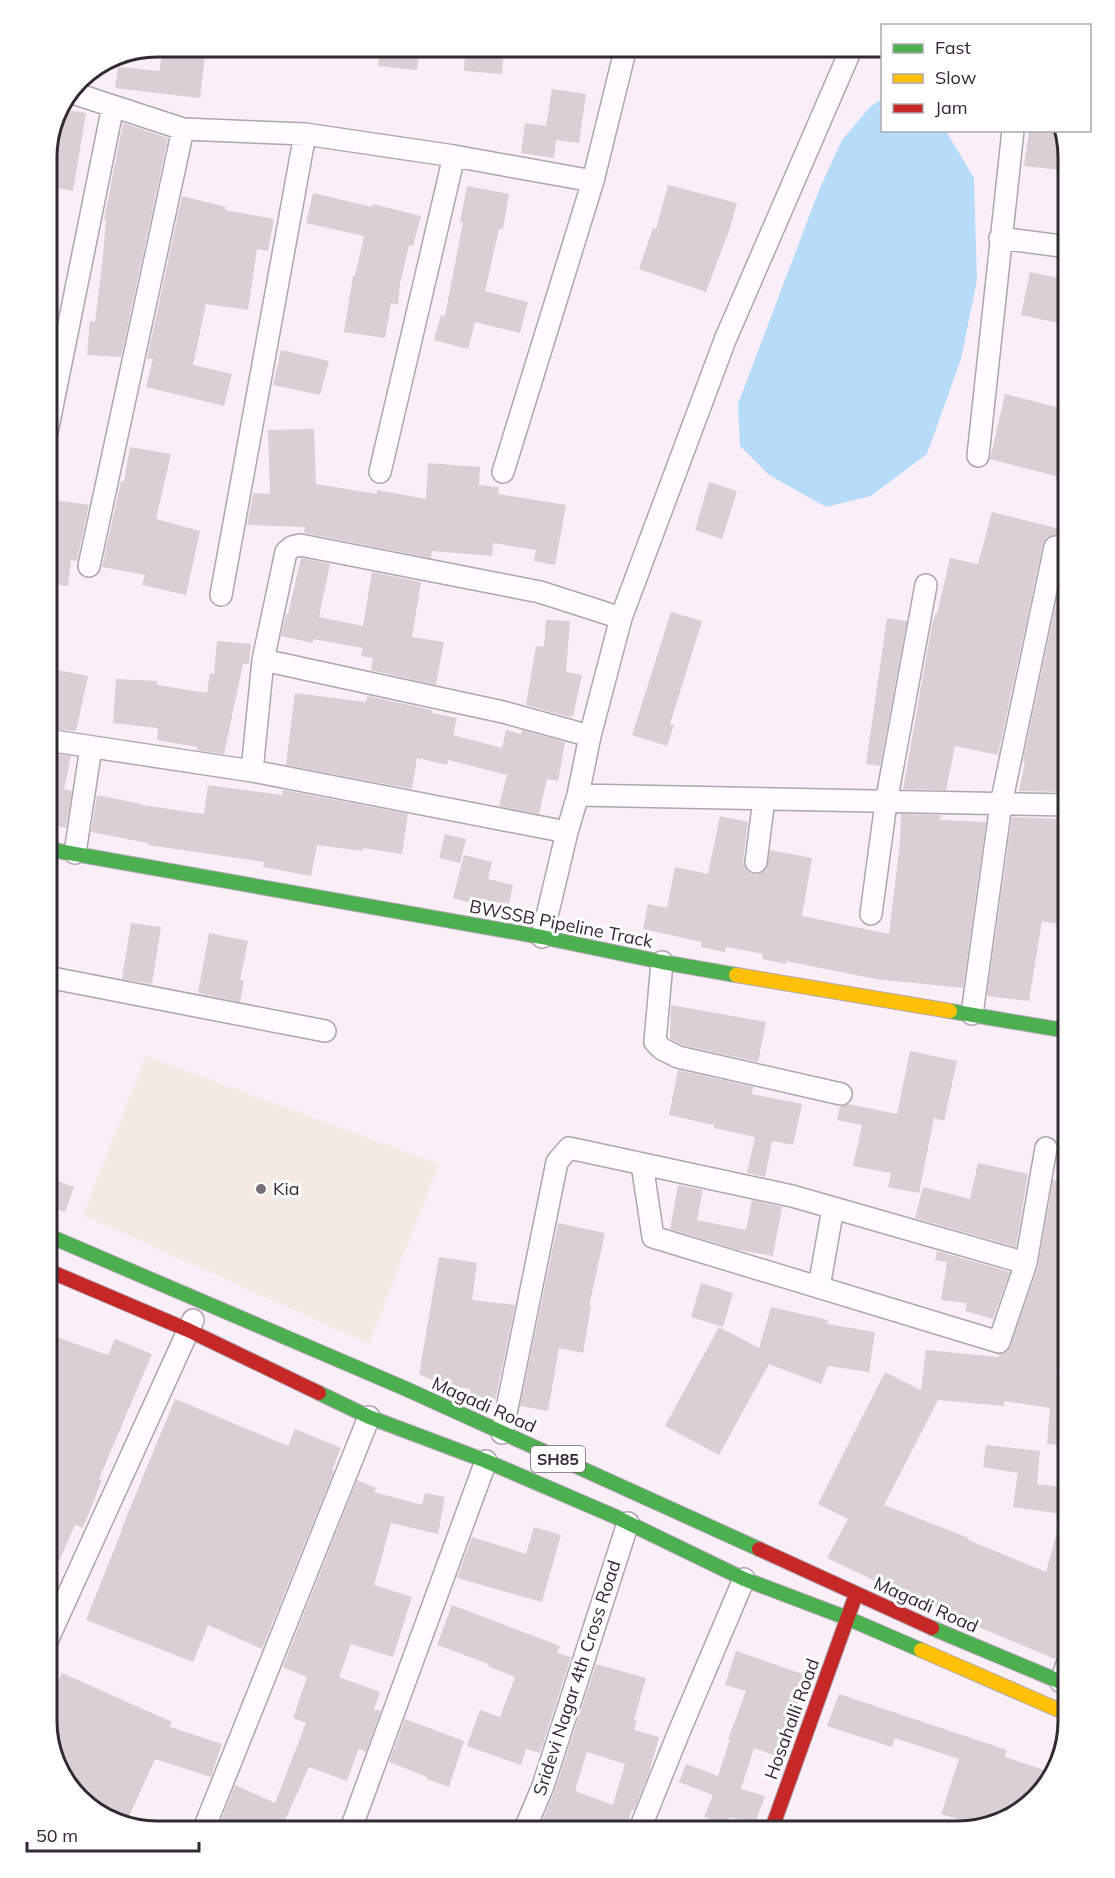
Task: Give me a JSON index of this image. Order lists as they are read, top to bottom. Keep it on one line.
{"streets":{"main road":["BWSSB Pipeline Track","Magadi Road","SH85","Hosahalli Road"],"street":["Sridevi Nagar 4th Cross Road"]},"crossings":[["Magadi Road","Hosahalli Road"],["SH85","Sridevi Nagar 4th Cross Road"],["SH85","Hosahalli Road"]],"places":["Kia"],"legend":["Fast","Slow","Jam"],"scale_bar":"50 m"}
